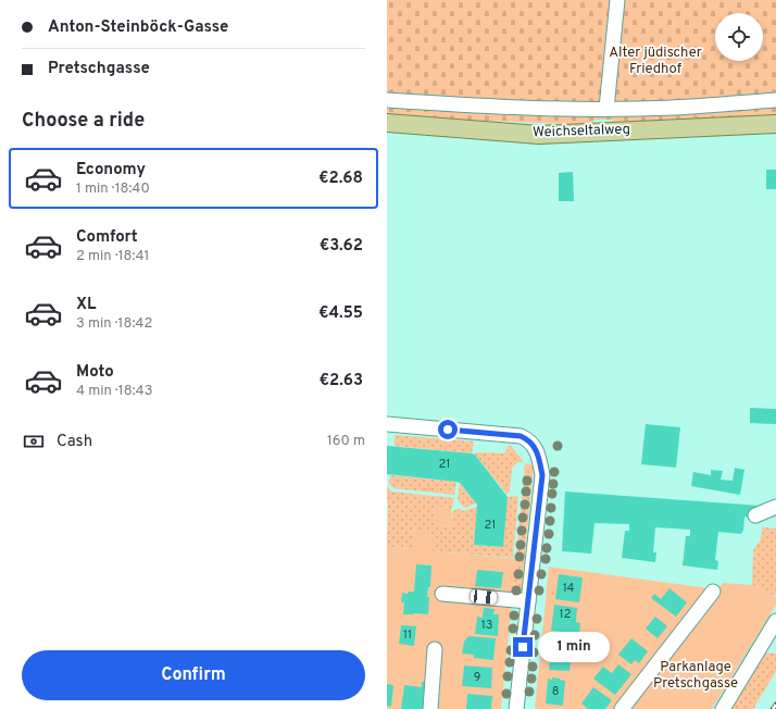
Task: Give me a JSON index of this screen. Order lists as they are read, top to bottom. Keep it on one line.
{"streets":{"main road":["Weichseltalweg"]},"parks":["Alter jüdischer Friedhof","Parkanlage Pretschgasse"],"house_numbers":["21","21","14","12","13","11","9","8"],"page":{"banner":["Anton-Steinböck-Gasse","Pretschgasse"],"heading":"Choose a ride","list":[{"name":"Economy","note":"1 min · 18:40","value":"€2.68"},{"name":"Comfort","note":"2 min · 18:41","value":"€3.62"},{"name":"XL","note":"3 min · 18:42","value":"€4.55"},{"name":"Moto","note":"4 min · 18:43","value":"€2.63"}],"pay":["Cash","160 m"],"bubble":"1 min","buttons":"Confirm"}}
